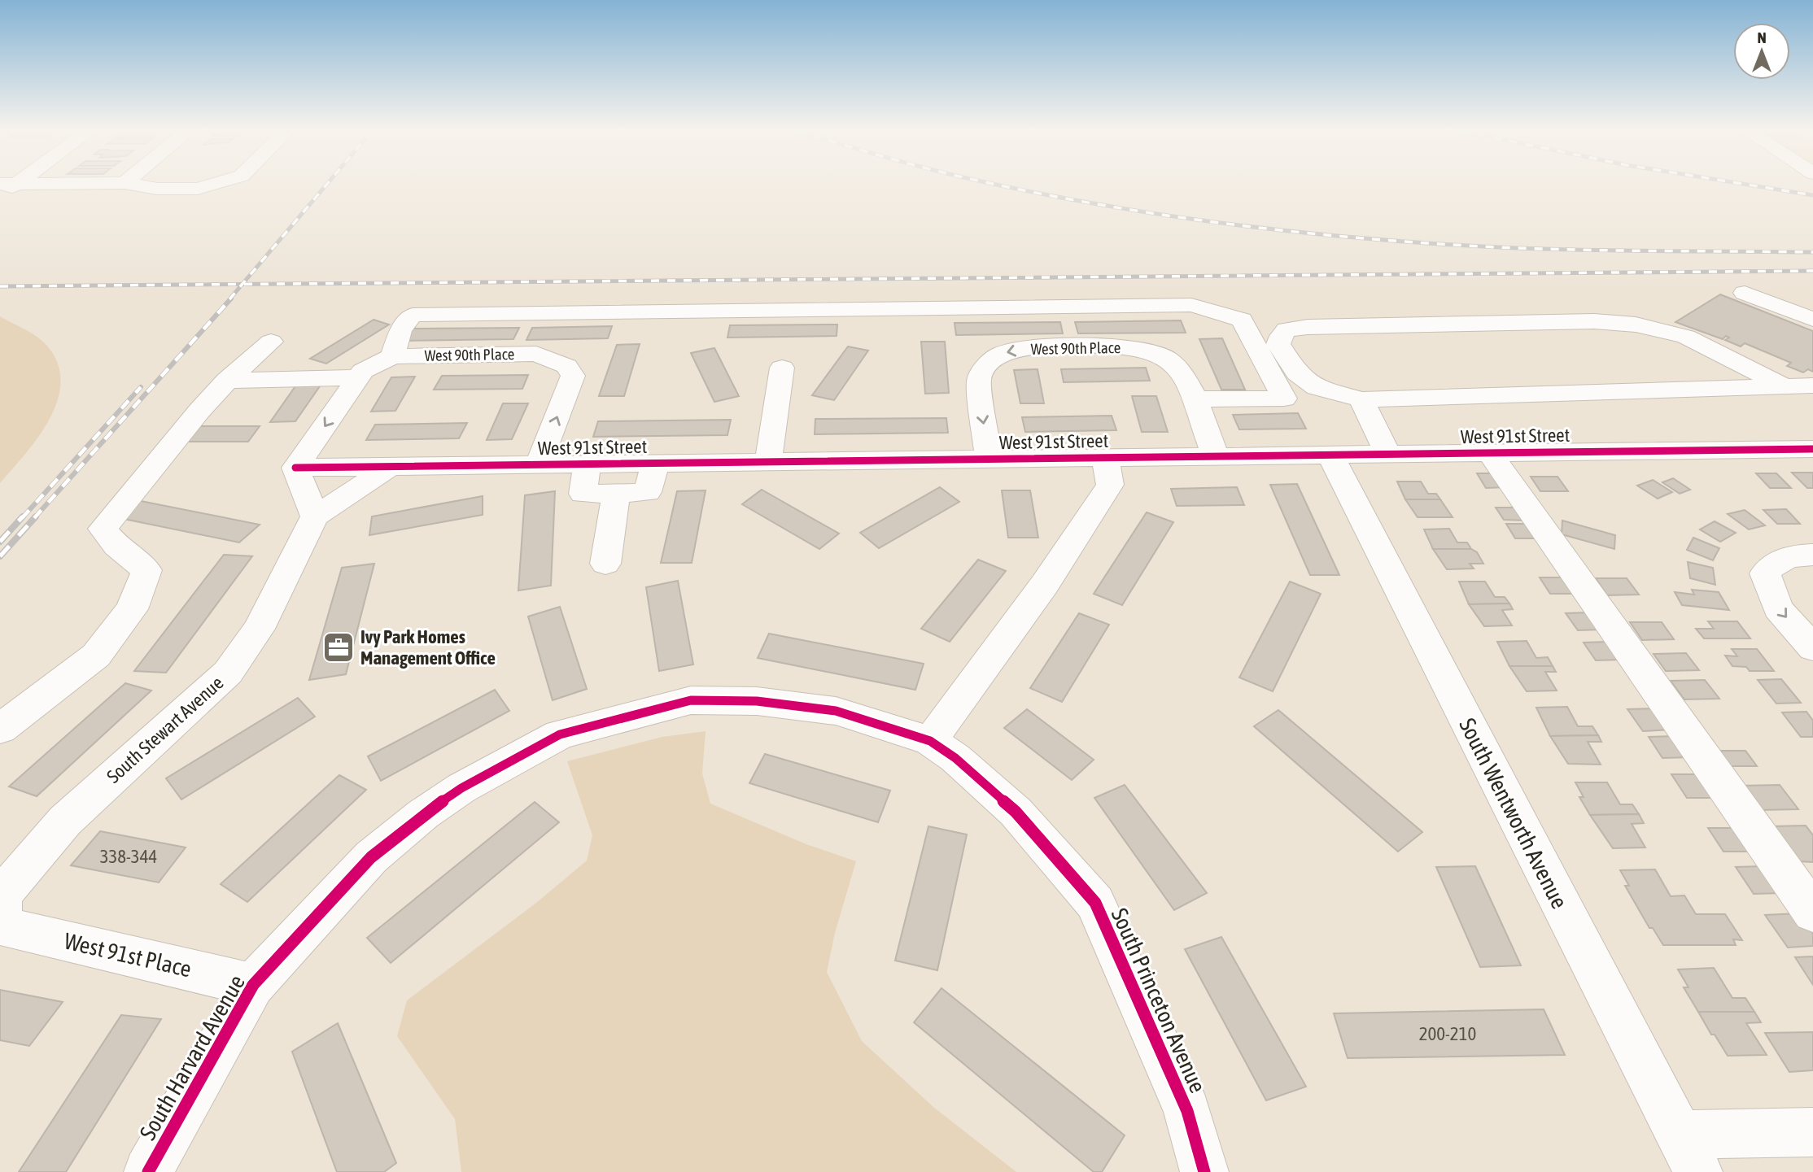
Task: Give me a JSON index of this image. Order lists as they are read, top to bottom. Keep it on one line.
{"streets":{"street":["West 90th Place","West 91st Street","South Stewart Avenue","South Wentworth Avenue","West 91st Place","South Princeton Avenue","South Harvard Avenue"]},"crossings":[["West 90th Place","West 91st Street"],["West 91st Street","South Wentworth Avenue"],["South Stewart Avenue","West 91st Place"],["West 91st Place","South Harvard Avenue"],["South Princeton Avenue","South Harvard Avenue"]],"places":{"office":["Ivy Park Homes Management Office"]},"house_numbers":["338-344","200-210"],"north":"top"}
